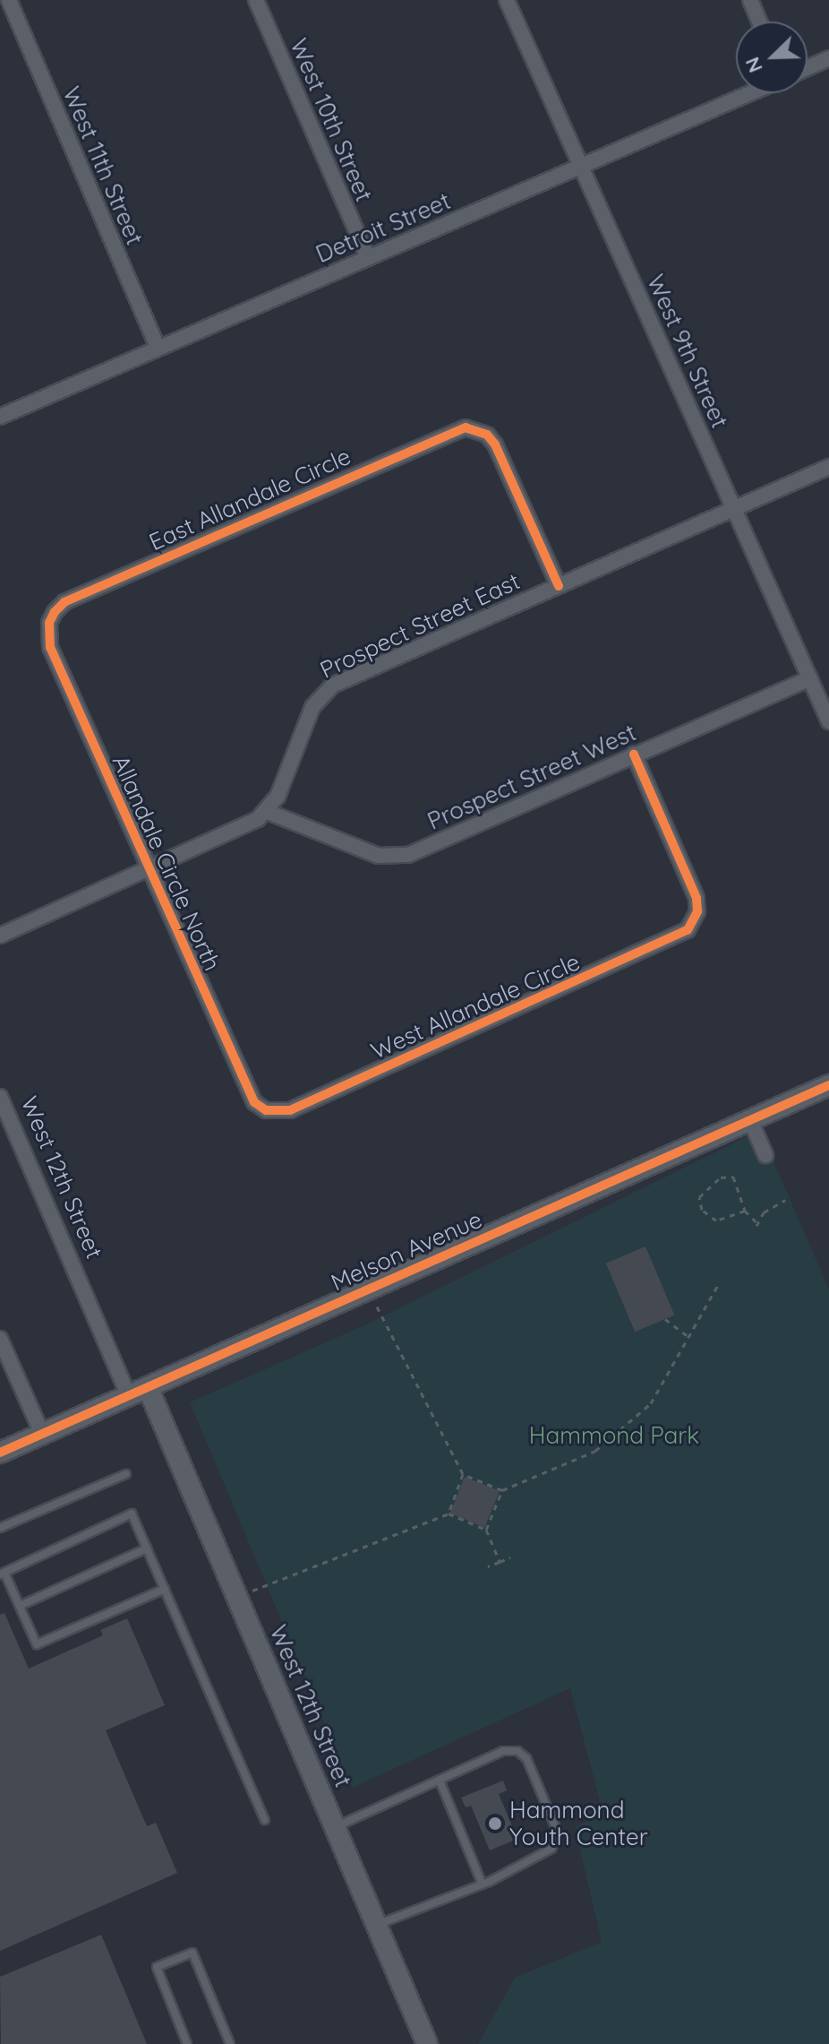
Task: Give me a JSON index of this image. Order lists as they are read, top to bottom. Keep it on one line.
{"streets":{"street":["West 10th Street","West 11th Street","Detroit Street","West 9th Street","East Allandale Circle","Prospect Street East","Prospect Street West","Allandale Circle North","West Allandale Circle","West 12th Street","Melson Avenue"]},"crossings":[["West 10th Street","Detroit Street"],["West 11th Street","Detroit Street"],["Detroit Street","West 9th Street"],["West 9th Street","Prospect Street East"],["West 9th Street","Prospect Street West"],["East Allandale Circle","Prospect Street East"],["East Allandale Circle","Allandale Circle North"],["Prospect Street East","Prospect Street West"],["Prospect Street West","West Allandale Circle"],["Allandale Circle North","West Allandale Circle"],["West 12th Street","Melson Avenue"]],"parks":["Hammond Park"],"places":["Hammond Youth Center"],"north":"bottom left"}
